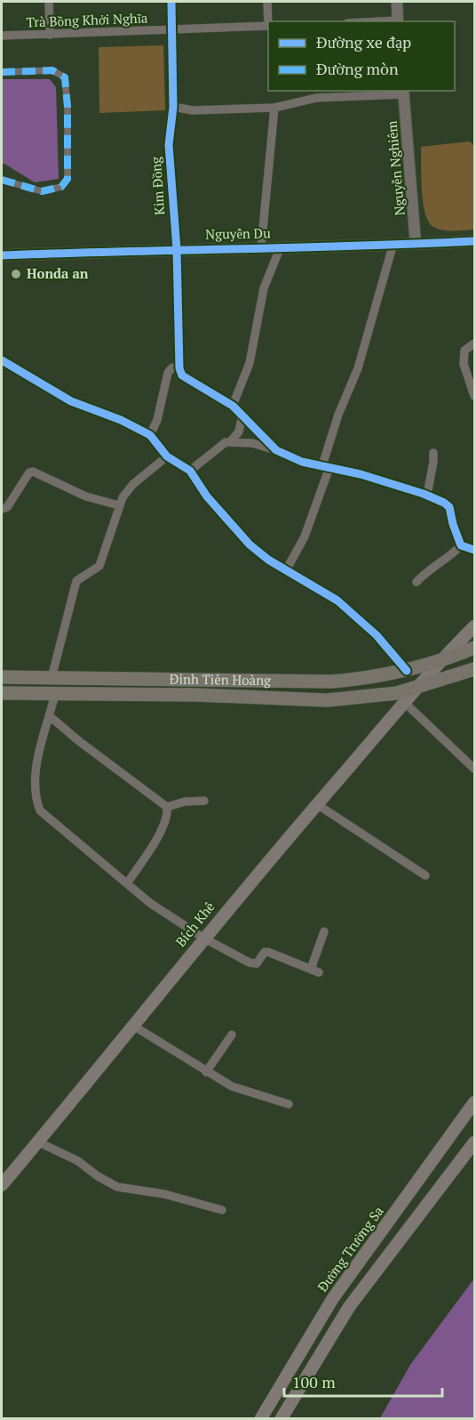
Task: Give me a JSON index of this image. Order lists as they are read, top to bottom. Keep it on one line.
{"streets":{"highway":["Đinh Tiên Hoàng"],"main road":["Bích Khê","Đường Trường Sa"],"street":["Trà Bồng Khởi Nghĩa","Nguyễn Nghiêm","Kim Đồng","Nguyễn Du"]},"crossings":[["Trà Bồng Khởi Nghĩa","Kim Đồng"],["Nguyễn Nghiêm","Nguyễn Du"],["Kim Đồng","Nguyễn Du"],["Đinh Tiên Hoàng","Bích Khê"]],"places":["Honda an"],"legend":["Đường xe đạp","Đường mòn"],"scale_bar":"100 m"}
